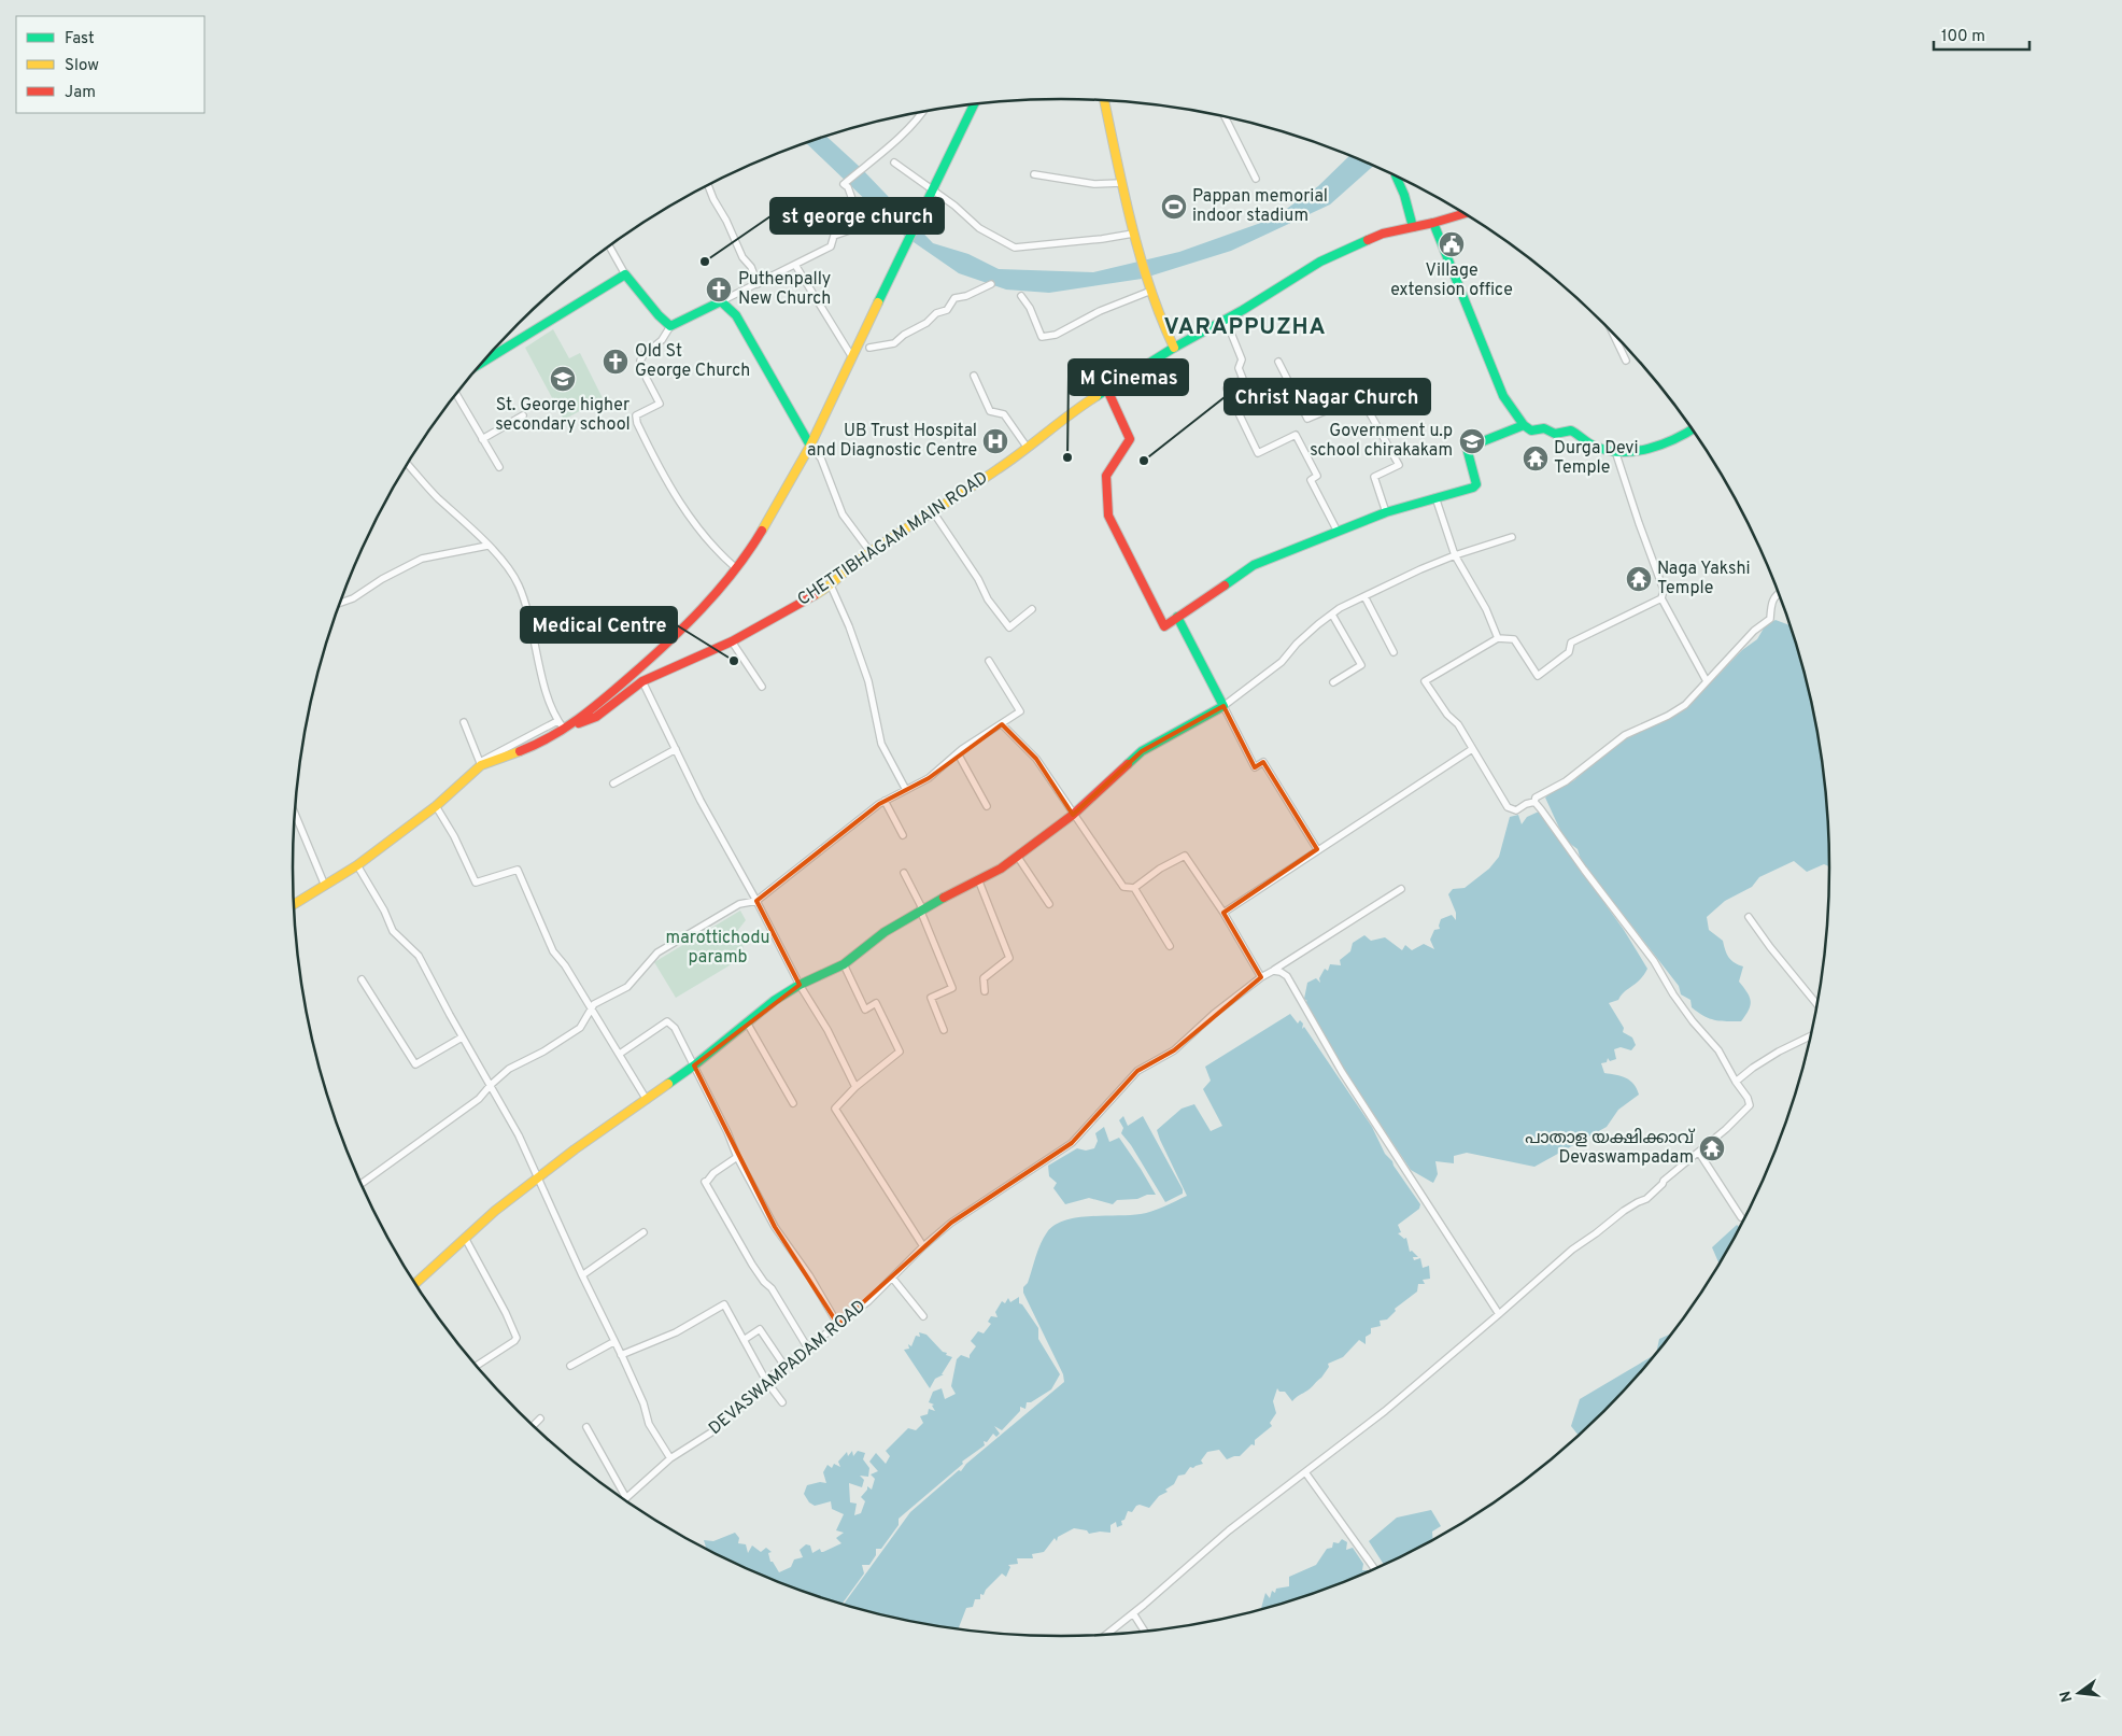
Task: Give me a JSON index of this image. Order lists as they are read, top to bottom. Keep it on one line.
{"streets":{"main road":["CHETTIBHAGAM MAIN ROAD"],"street":["DEVASWAMPADAM ROAD"]},"districts":["VARAPPUZHA"],"parks":["marottichodu paramb"],"places":{"sports":["Pappan memorial indoor stadium"],"public building":["Village extension office"],"other":["st george church","M Cinemas","Christ Nagar Church","Medical Centre"],"church":["Puthenpally New Church","Old St George Church"],"school or university":["St. George higher secondary school","Government u.p school chirakakam"],"hospital":["UB Trust Hospital and Diagnostic Centre"],"temple":["Durga Devi Temple","Naga Yakshi Temple","പാതാള യക്ഷിക്കാവ് Devaswampadam"]},"legend":["Fast","Slow","Jam"],"scale_bar":"100 m","north":"left"}
